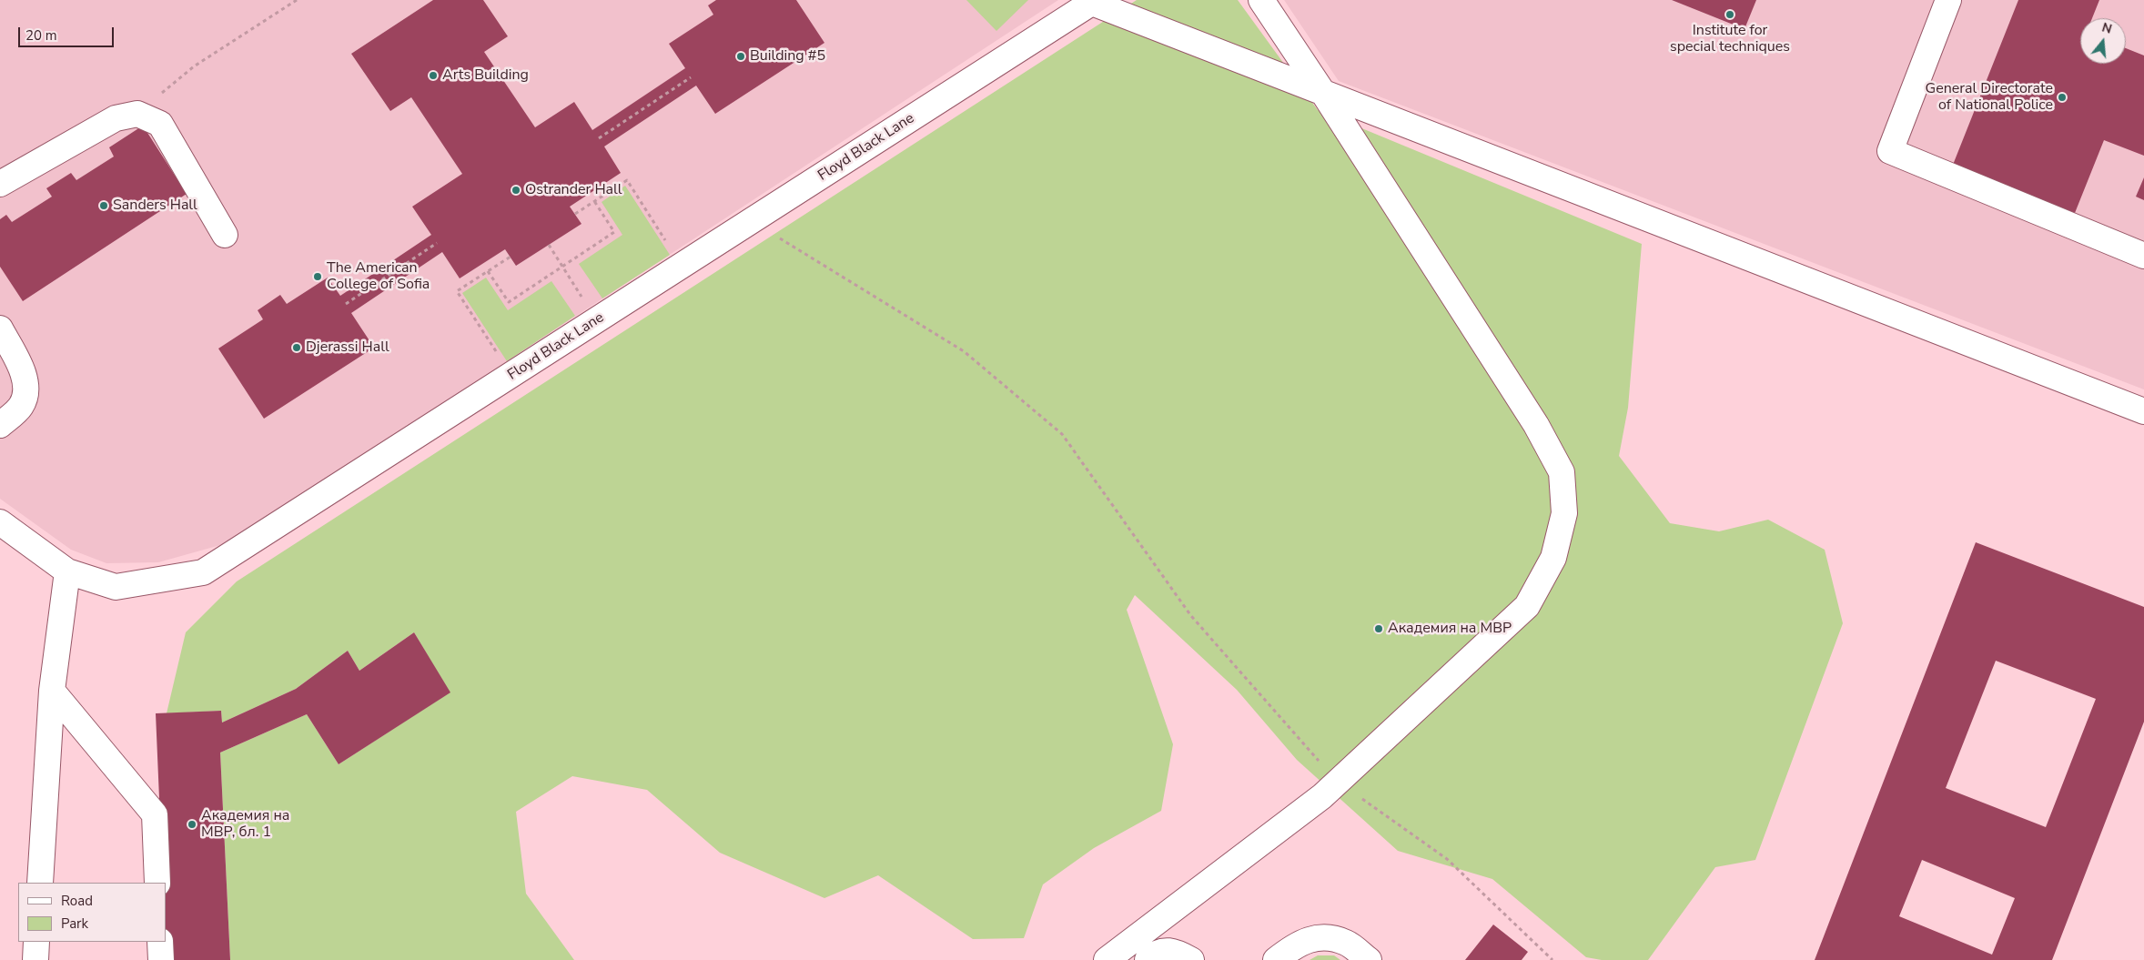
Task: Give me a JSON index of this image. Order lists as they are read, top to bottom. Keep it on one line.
{"streets":{"street":["Floyd Black Lane"]},"places":["Institute for special techniques","Building #5","Arts Building","General Directorate of National Police","Ostrander Hall","Sanders Hall","The American College of Sofia","Djerassi Hall","Академия на МВР","Академия на МВР, бл. 1"],"legend":["Road","Park"],"scale_bar":"20 m","north":"top"}
